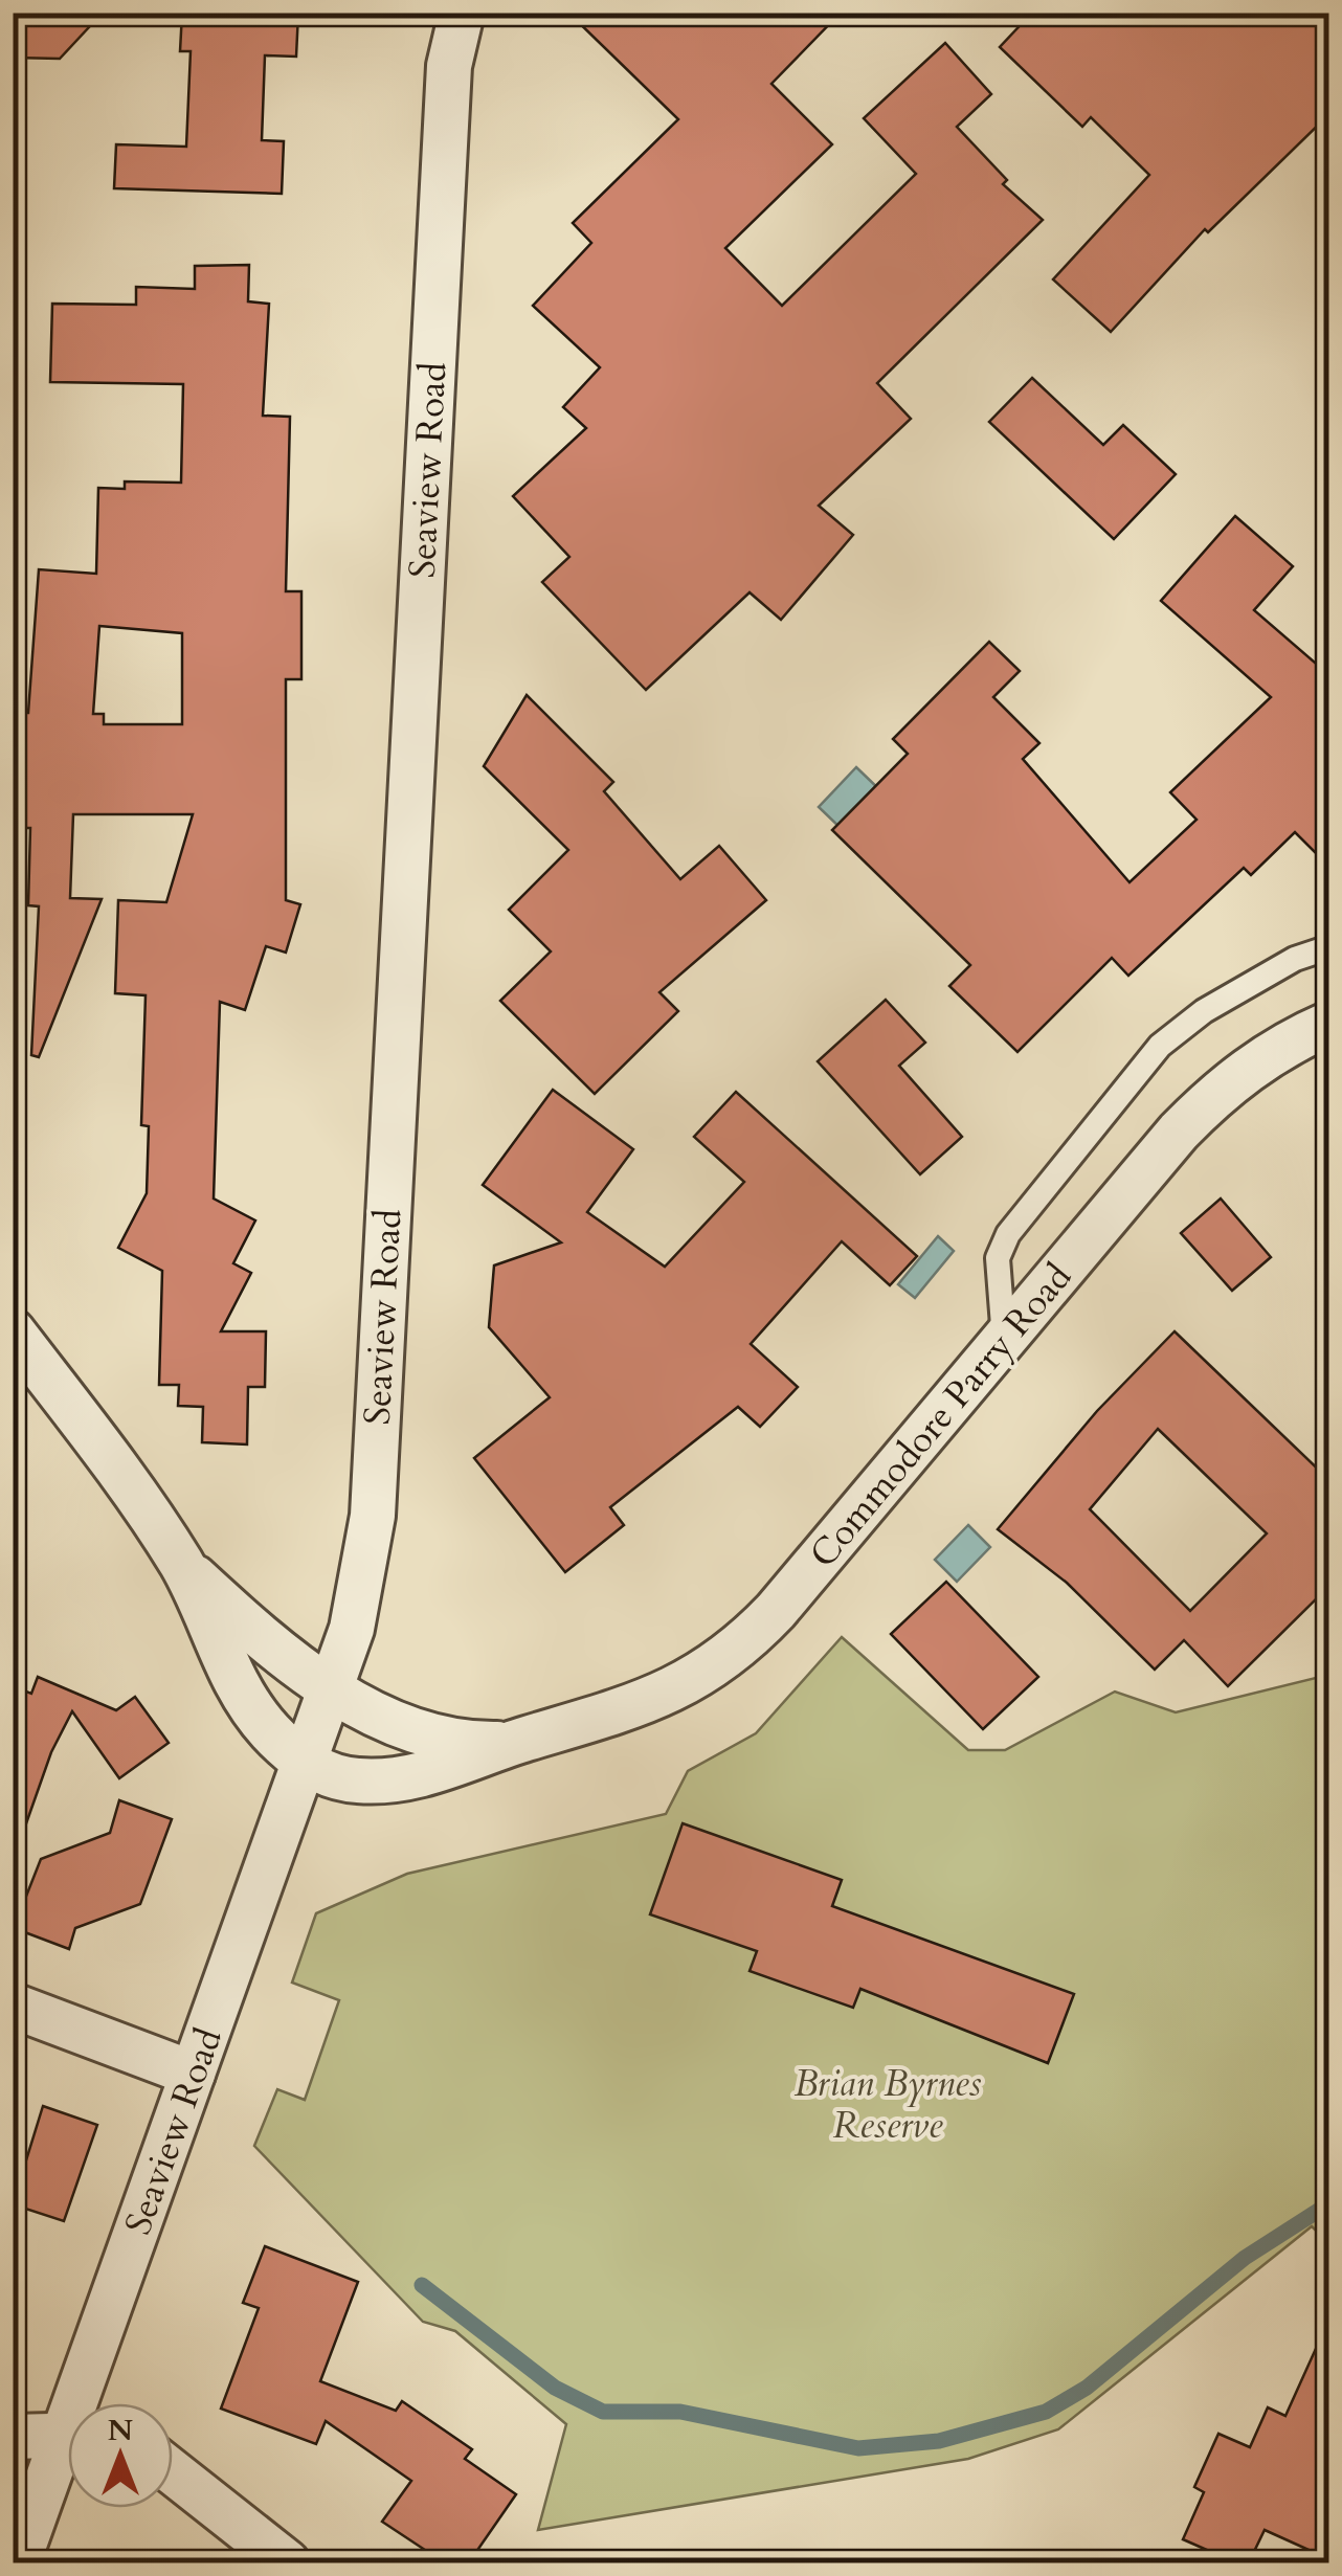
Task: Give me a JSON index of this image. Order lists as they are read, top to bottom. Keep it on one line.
{"streets":{"street":["Seaview Road","Commodore Parry Road"]},"crossings":[["Seaview Road","Commodore Parry Road"]],"parks":["Brian Byrnes Reserve"],"north":"top"}
